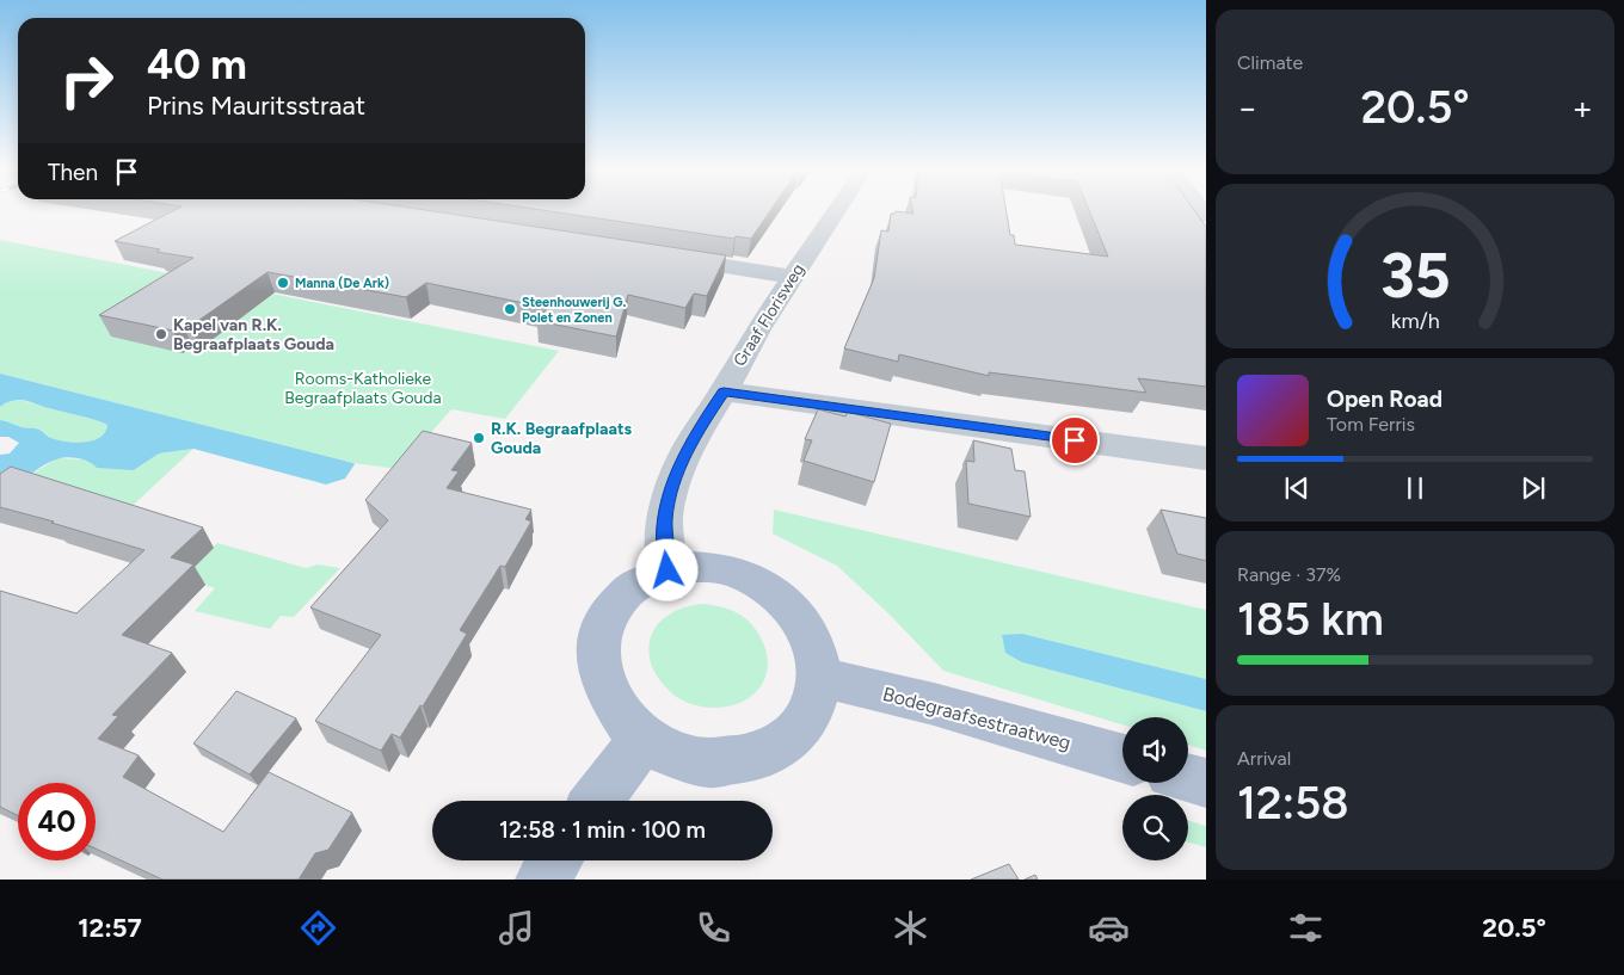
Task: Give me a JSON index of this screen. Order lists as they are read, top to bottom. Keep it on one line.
{"streets":{"main road":["Bodegraafsestraatweg"],"street":["Graaf Florisweg"]},"crossings":[["Graaf Florisweg","Bodegraafsestraatweg"]],"parks":["Rooms-Katholieke Begraafplaats Gouda"],"places":["Manna (De Ark)","Steenhouwerij G. Polet en Zonen","Kapel van R.K. Begraafplaats Gouda","R.K. Begraafplaats Gouda"],"page":{"tile":["Climate",["Range · 37%","185 km"],["Arrival","12:58"]],"turn":["40 m","Prins Mauritsstraat"],"heat":["−","20.5°","+"],"then":"Then","song":["Open Road","Tom Ferris"],"limit":"40","trip":"12:58 · 1 min · 100 m","tabs":["12:57","20.5°"],"gauge":["35","km/h"]}}
